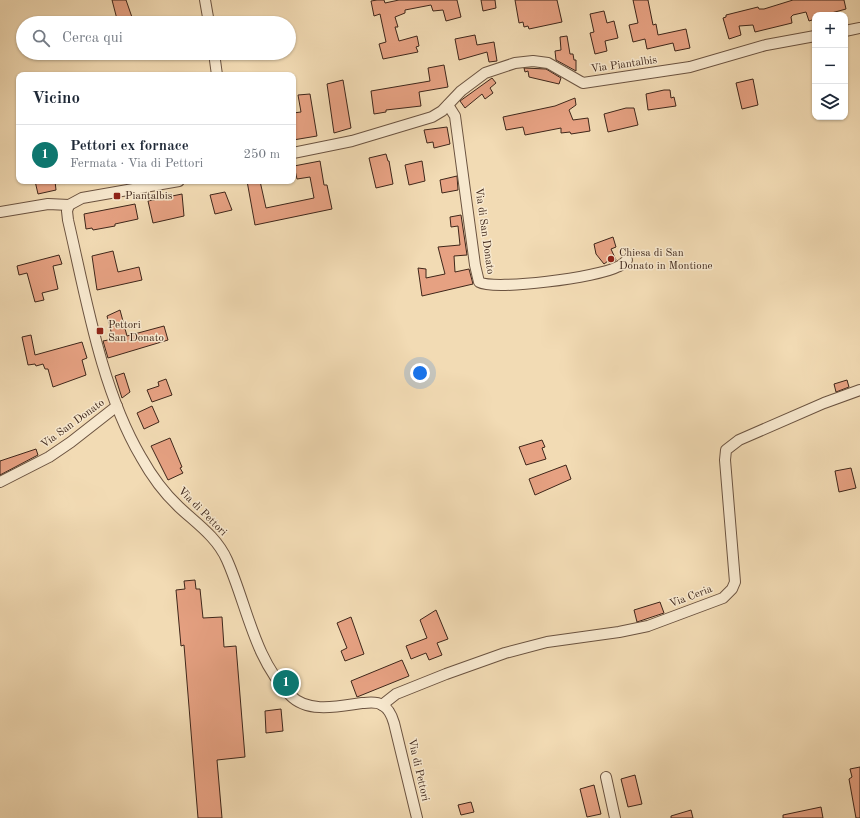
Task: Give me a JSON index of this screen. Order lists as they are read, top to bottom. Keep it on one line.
{"streets":{"street":["Via Piantalbis","Via di San Donato","Via San Donato","Via di Pettori","Via Ceria"]},"crossings":[["Via Piantalbis","Via di San Donato"],["Via San Donato","Via di Pettori"],["Via di Pettori","Via Ceria"]],"places":{"transit":["Piantalbis","Pettori San Donato"],"other":["Chiesa di San Donato in Montione"]},"page":{"map_buttons":["+","−"],"search":"Cerca qui","heading":"Vicino","list":[{"mark":"1","name":"Pettori ex fornace","note":"Fermata · Via di Pettori","value":"250 m"}],"pins":"1"}}
